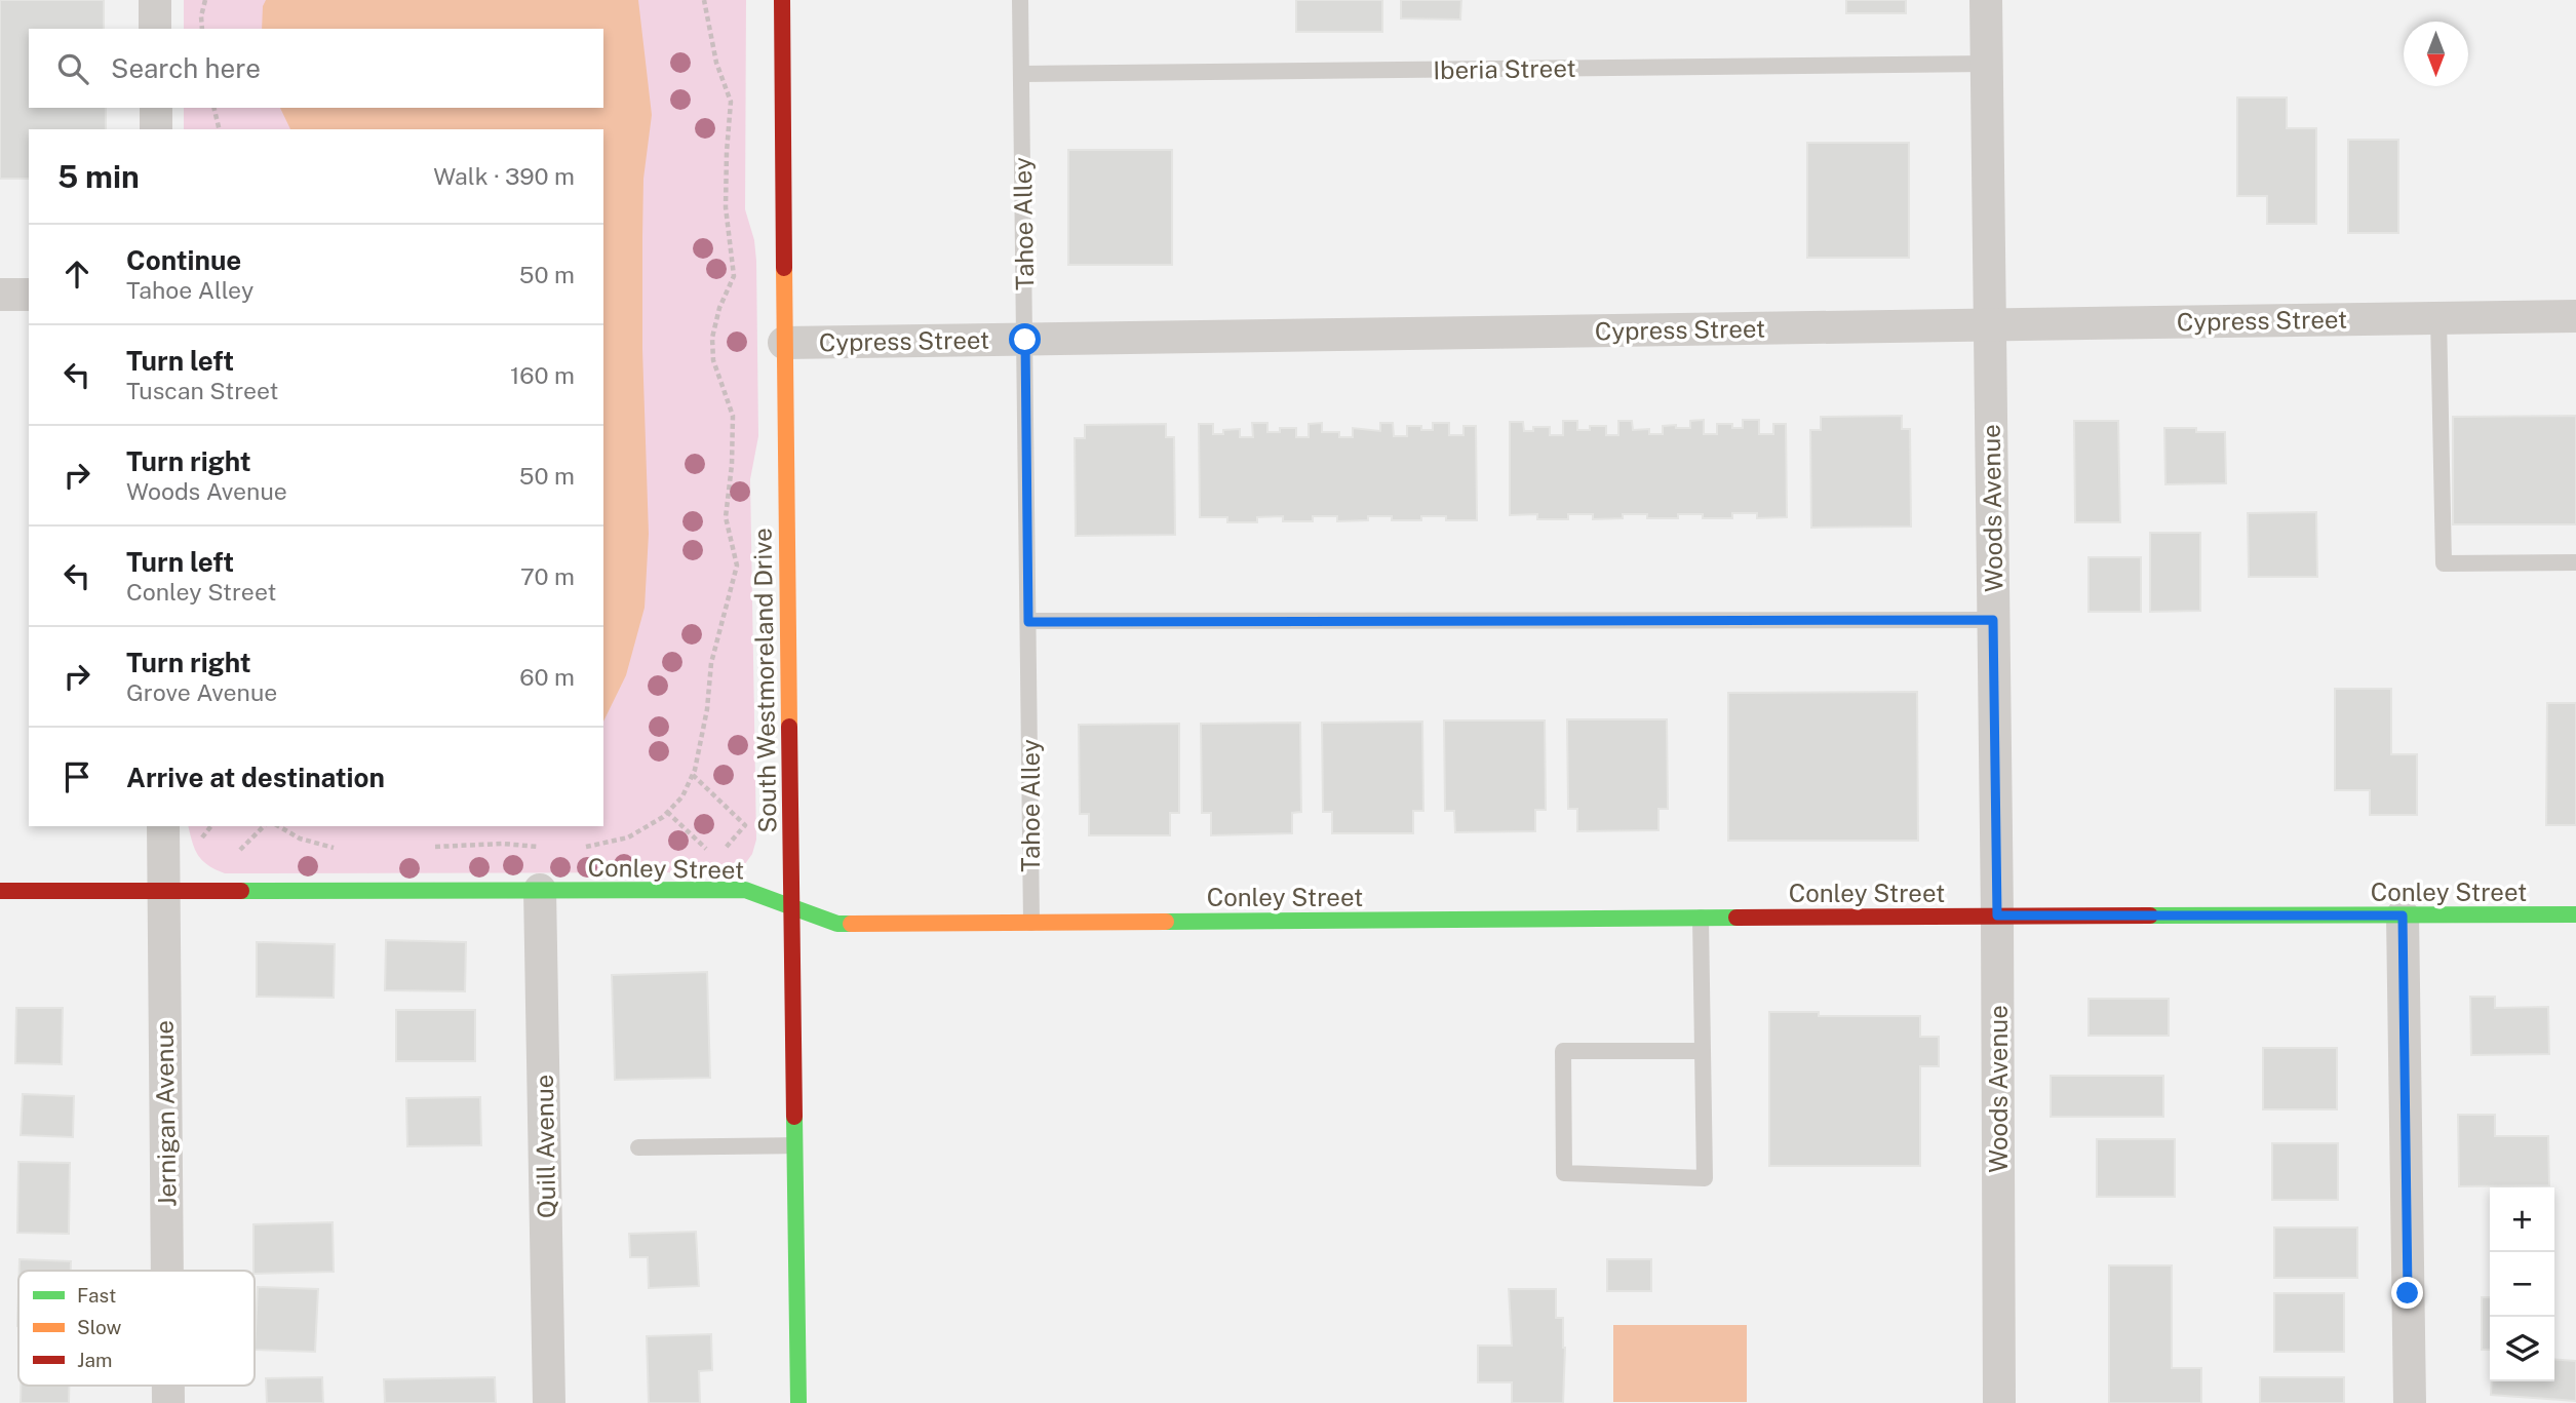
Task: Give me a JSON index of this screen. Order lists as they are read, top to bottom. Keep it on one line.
{"streets":{"street":["Cypress Street","Woods Avenue","South Westmoreland Drive","Conley Street","Jernigan Avenue","Quill Avenue"],"lane":["Iberia Street","Tahoe Alley"]},"crossings":[["Iberia Street","Tahoe Alley"],["Iberia Street","Woods Avenue"],["Tahoe Alley","Cypress Street"],["Tahoe Alley","Conley Street"],["Cypress Street","Woods Avenue"],["Cypress Street","South Westmoreland Drive"],["Woods Avenue","Conley Street"],["South Westmoreland Drive","Conley Street"],["Conley Street","Jernigan Avenue"],["Conley Street","Quill Avenue"]],"legend":["Fast","Slow","Jam"],"north":"bottom","page":{"search":"Search here","heading":["5 min","Walk · 390 m"],"list":[["Continue","Tahoe Alley","50 m"],["Turn left","Tuscan Street","160 m"],["Turn right","Woods Avenue","50 m"],["Turn left","Conley Street","70 m"],["Turn right","Grove Avenue","60 m"],"Arrive at destination"],"map_buttons":["+","−"]}}
